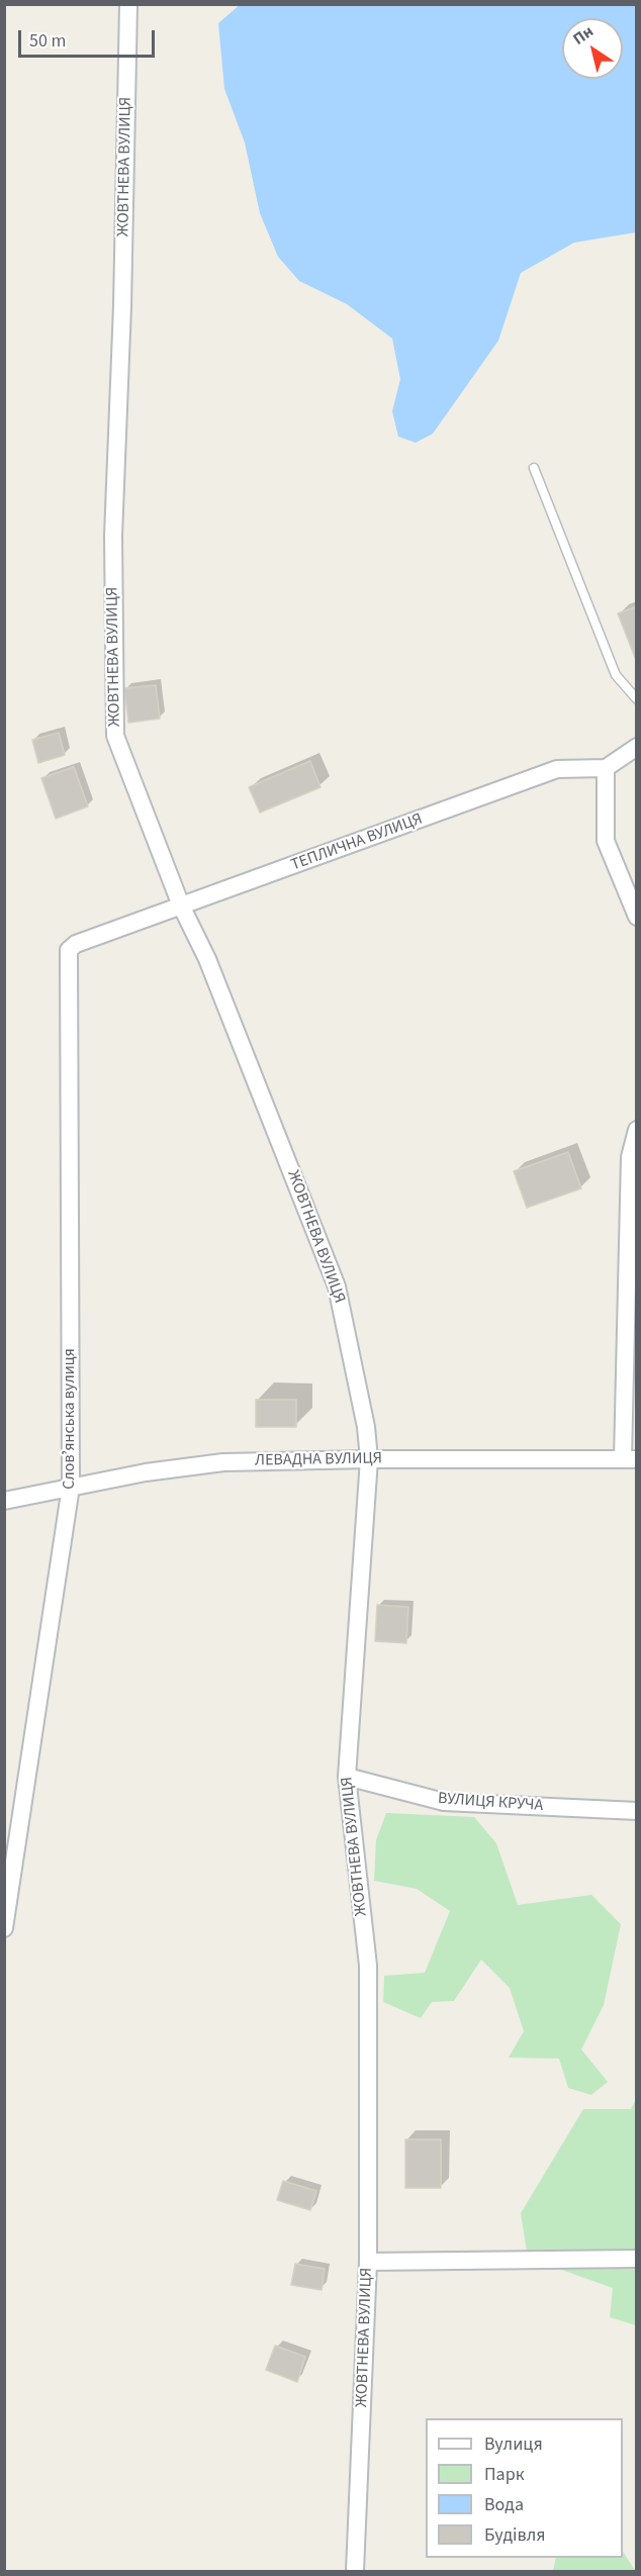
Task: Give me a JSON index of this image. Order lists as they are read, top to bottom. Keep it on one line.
{"streets":{"street":["ЖОВТНЕВА ВУЛИЦЯ","ТЕПЛИЧНА ВУЛИЦЯ","Словʼянська вулиця","ЛЕВАДНА ВУЛИЦЯ","ВУЛИЦЯ КРУЧА"]},"crossings":[["ЖОВТНЕВА ВУЛИЦЯ","ТЕПЛИЧНА ВУЛИЦЯ"],["ЖОВТНЕВА ВУЛИЦЯ","ЛЕВАДНА ВУЛИЦЯ"],["ЖОВТНЕВА ВУЛИЦЯ","ВУЛИЦЯ КРУЧА"],["ТЕПЛИЧНА ВУЛИЦЯ","Словʼянська вулиця"],["Словʼянська вулиця","ЛЕВАДНА ВУЛИЦЯ"]],"legend":["Вулиця","Парк","Вода","Будівля"],"scale_bar":"50 m","north":"top left"}
